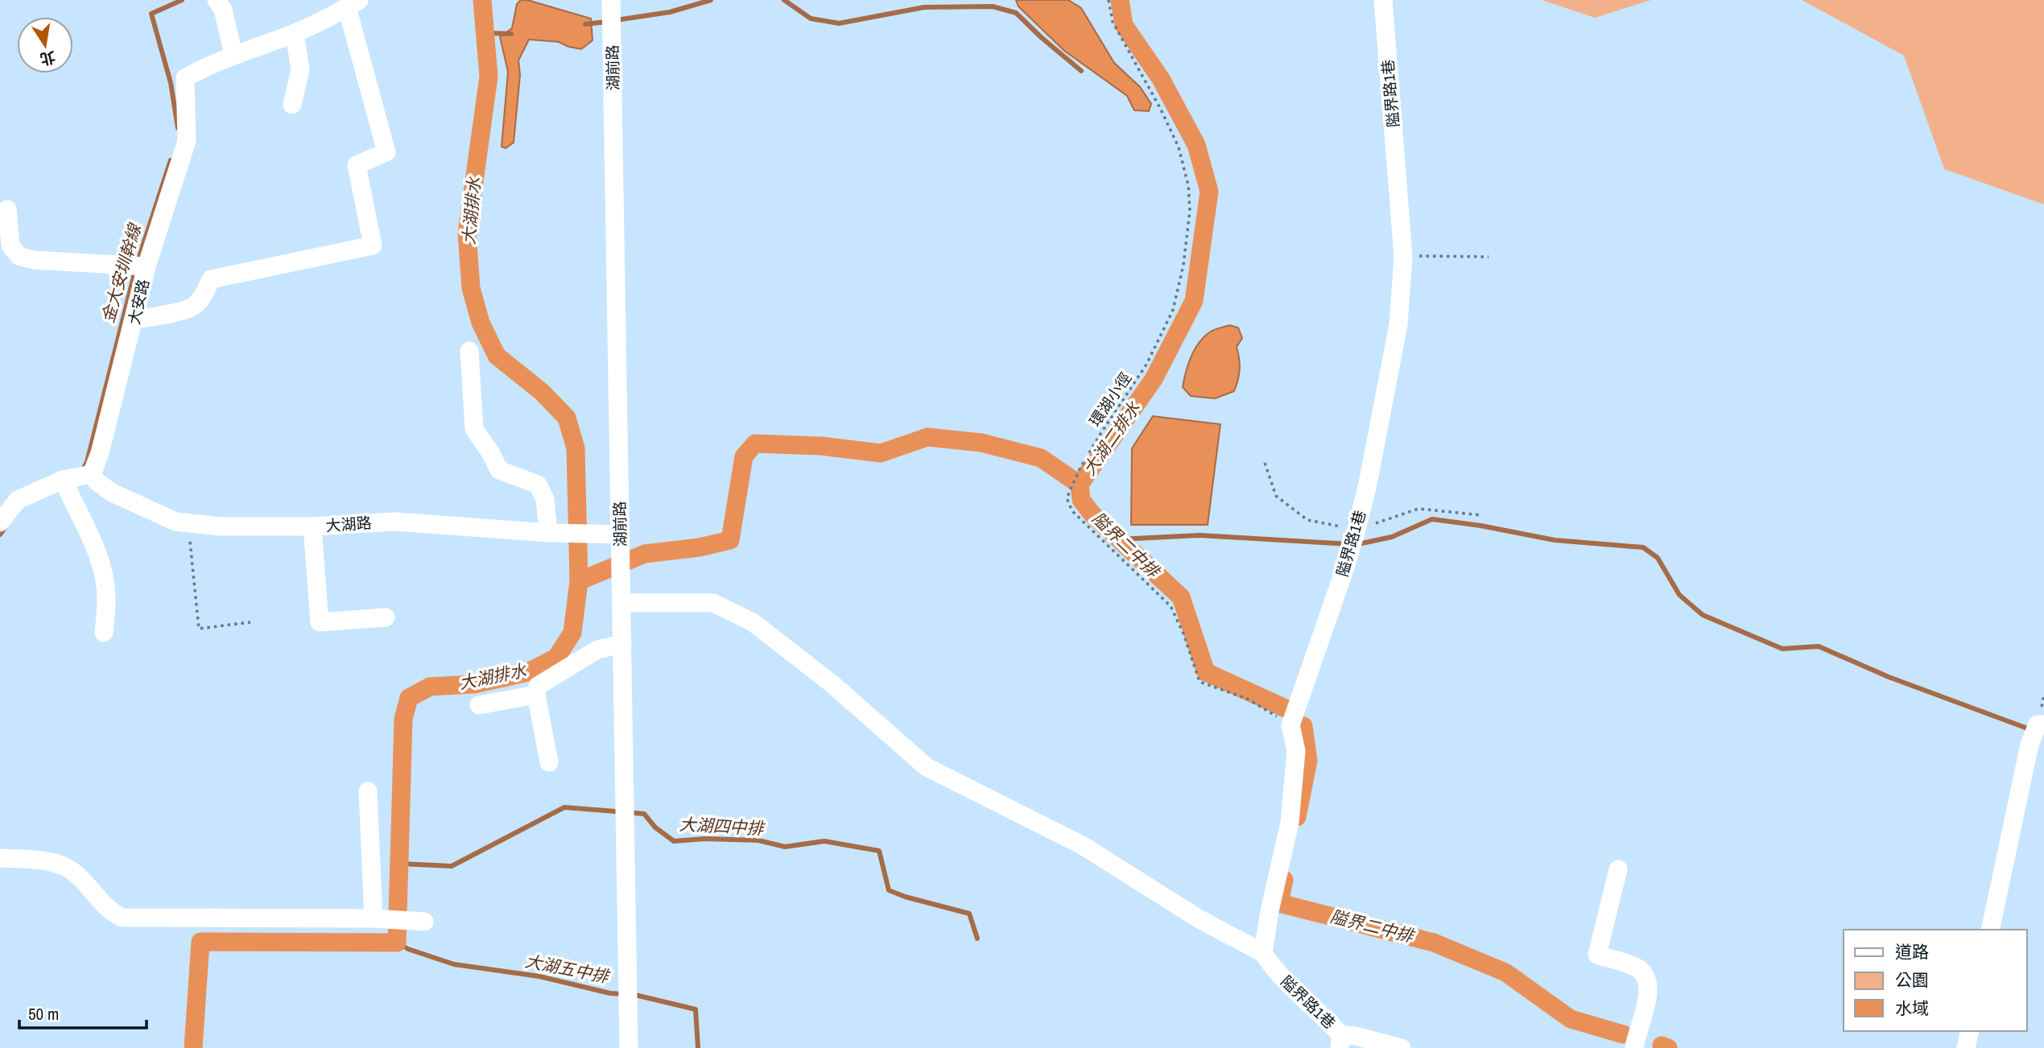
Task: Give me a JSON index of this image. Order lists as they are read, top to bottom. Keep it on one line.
{"streets":{"street":["湖前路","隘界路1巷","大安路","大湖路"],"path":["環湖小徑"]},"crossings":[["湖前路","大湖路"],["隘界路1巷","環湖小徑"],["大安路","大湖路"]],"water":["大湖排水","金大安圳幹線","大湖二排水","隘界二中排","大湖四中排","大湖五中排"],"legend":["道路","公園","水域"],"scale_bar":"50 m","north":"bottom"}
